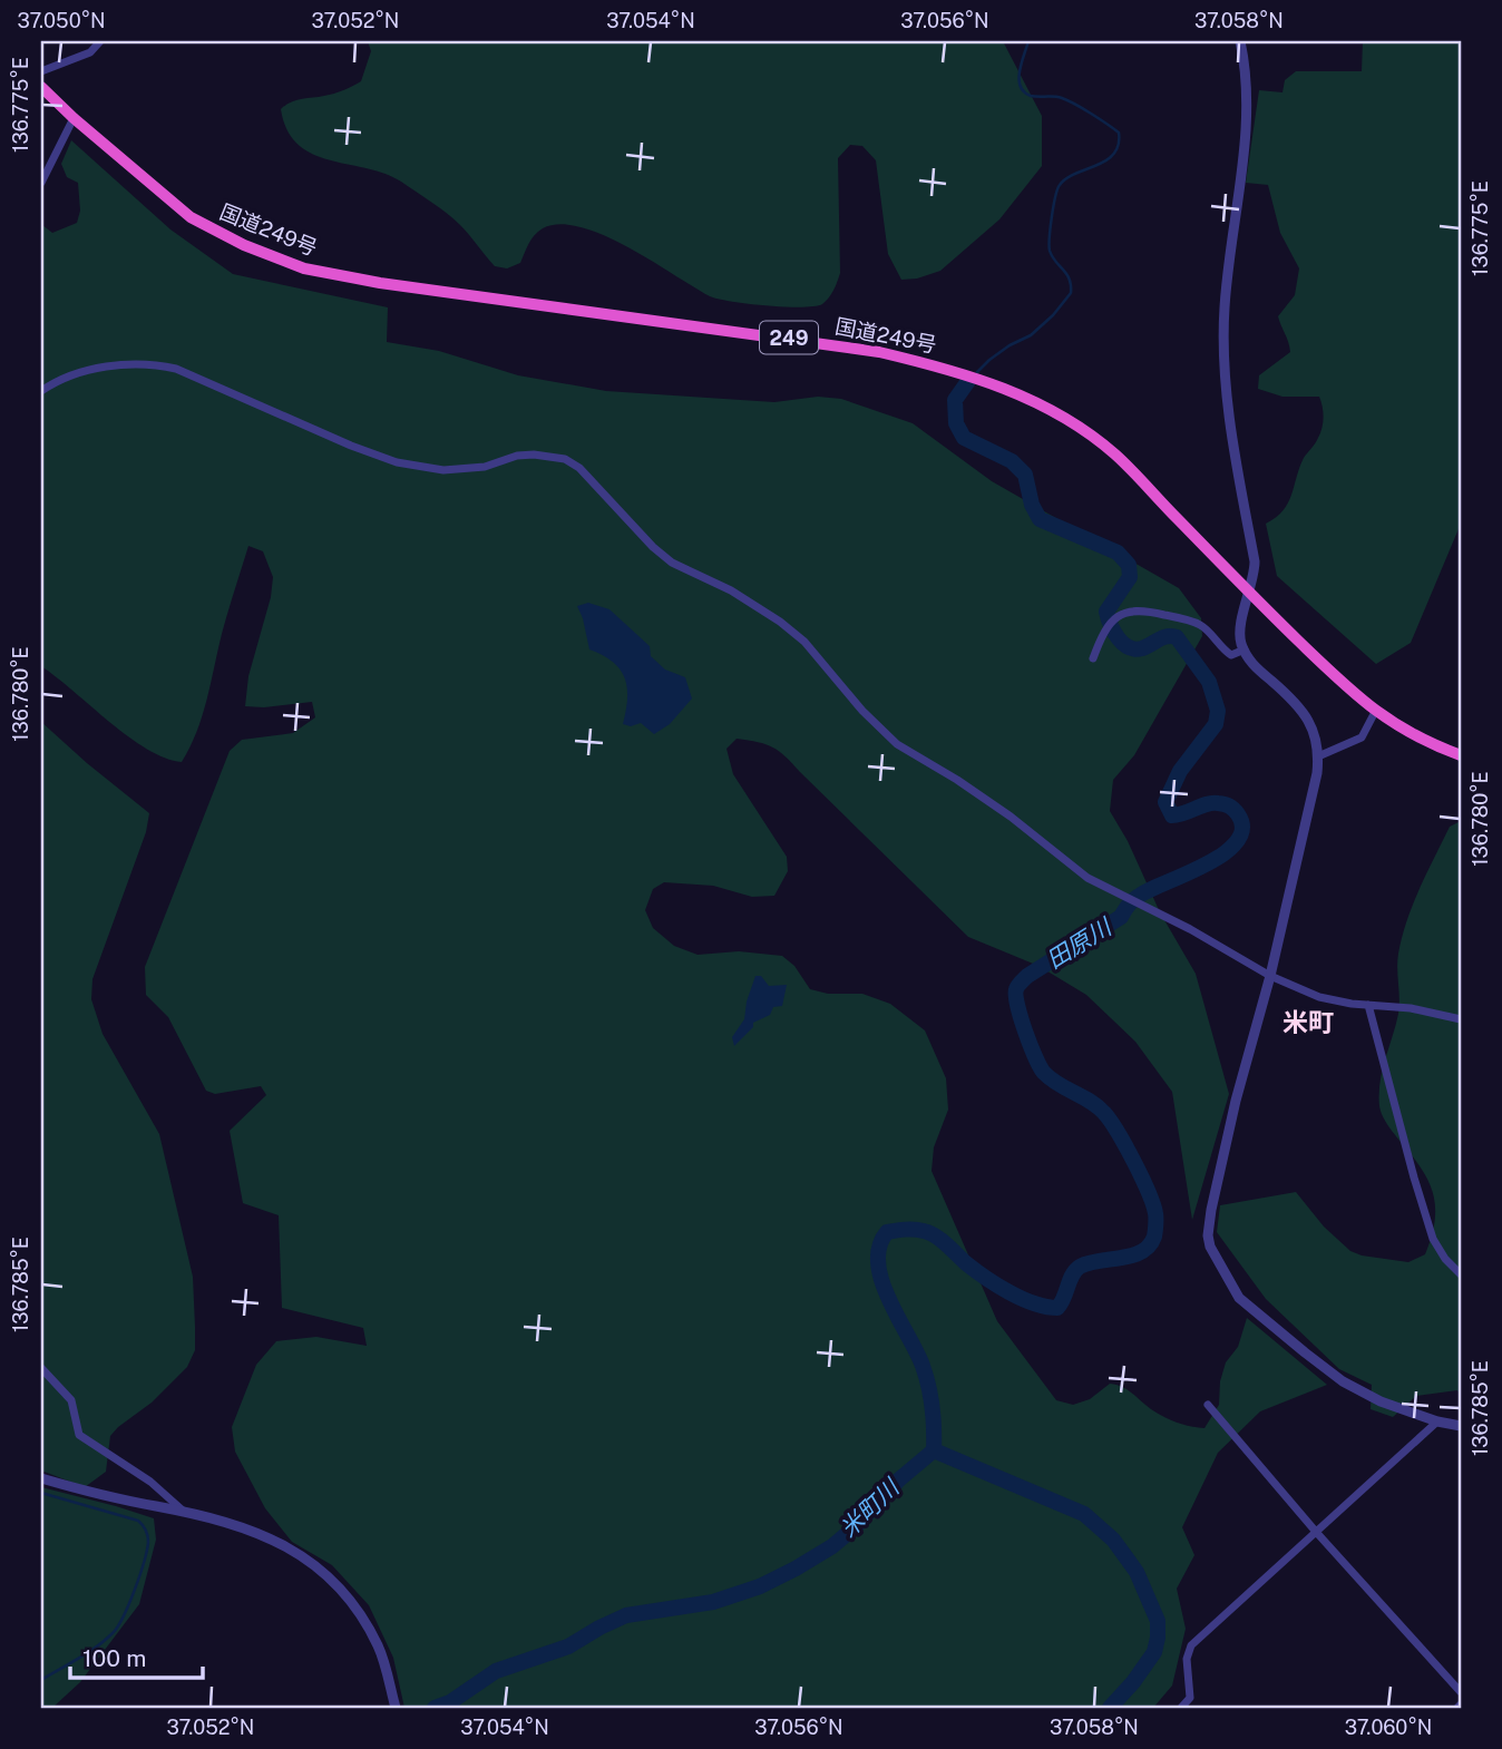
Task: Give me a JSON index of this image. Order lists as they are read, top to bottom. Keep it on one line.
{"streets":{"highway":["国道249号","249"]},"districts":["米町"],"water":["田原川","米町川"],"scale_bar":"100 m","coordinates":["37.050°N","37.052°N","37.054°N","37.056°N","37.058°N","136.775°E","136.780°E","136.785°E","37.060°N"]}
